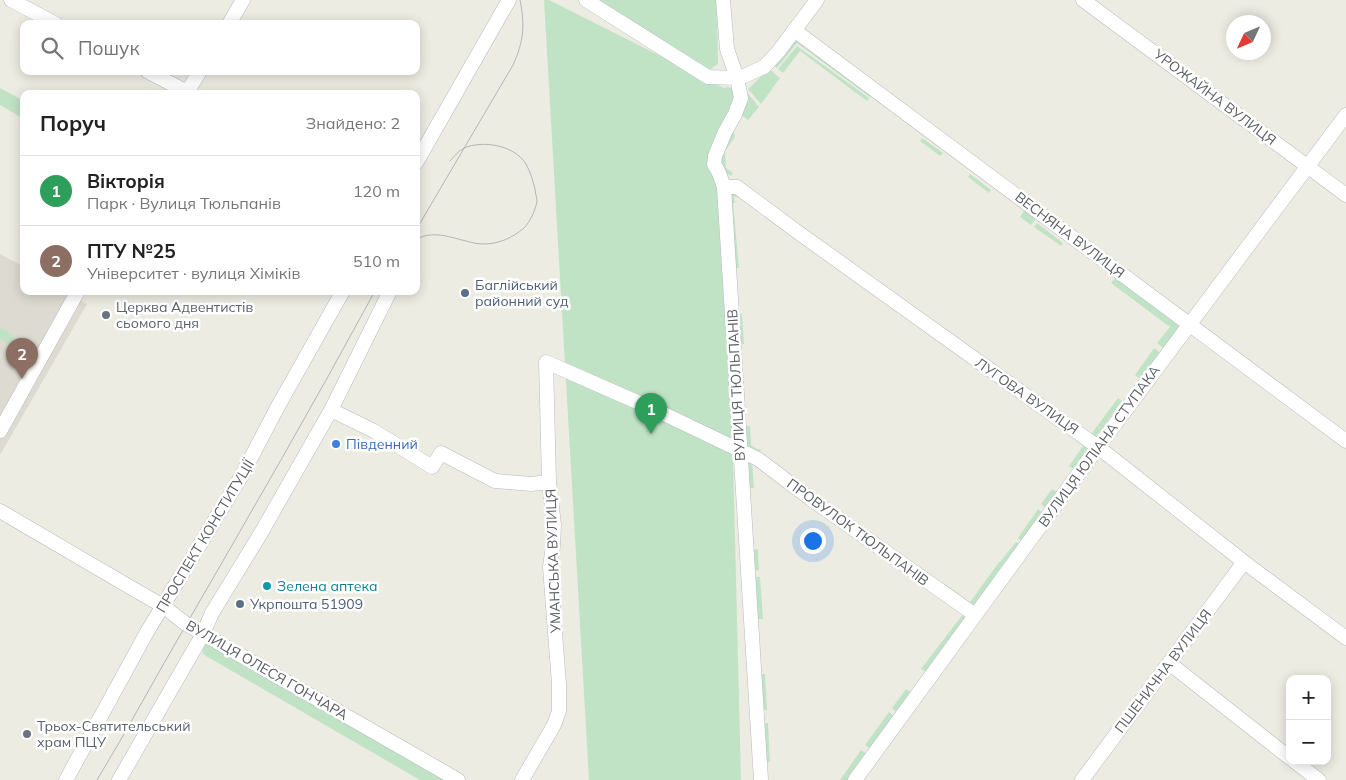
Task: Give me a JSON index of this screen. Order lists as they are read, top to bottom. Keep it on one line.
{"streets":{"street":["УРОЖАЙНА ВУЛИЦЯ","ВЕСНЯНА ВУЛИЦЯ","ВУЛИЦЯ ТЮЛЬПАНІВ","ЛУГОВА ВУЛИЦЯ","ВУЛИЦЯ ЮЛІАНА СТУПАКА","ПРОВУЛОК ТЮЛЬПАНІВ","ПРОСПЕКТ КОНСТИТУЦІЇ","УМАНСЬКА ВУЛИЦЯ","ВУЛИЦЯ ОЛЕСЯ ГОНЧАРА","ПШЕНИЧНА ВУЛИЦЯ"]},"crossings":[["УРОЖАЙНА ВУЛИЦЯ","ВУЛИЦЯ ЮЛІАНА СТУПАКА"],["ВЕСНЯНА ВУЛИЦЯ","ВУЛИЦЯ ЮЛІАНА СТУПАКА"],["ВУЛИЦЯ ТЮЛЬПАНІВ","ЛУГОВА ВУЛИЦЯ"],["ВУЛИЦЯ ТЮЛЬПАНІВ","ПРОВУЛОК ТЮЛЬПАНІВ"],["ЛУГОВА ВУЛИЦЯ","ВУЛИЦЯ ЮЛІАНА СТУПАКА"],["ЛУГОВА ВУЛИЦЯ","ПШЕНИЧНА ВУЛИЦЯ"],["ВУЛИЦЯ ЮЛІАНА СТУПАКА","ПРОВУЛОК ТЮЛЬПАНІВ"],["ПРОВУЛОК ТЮЛЬПАНІВ","УМАНСЬКА ВУЛИЦЯ"],["ПРОСПЕКТ КОНСТИТУЦІЇ","ВУЛИЦЯ ОЛЕСЯ ГОНЧАРА"]],"places":["Баглійський районний суд","Церква Адвентистів сьомого дня","Південний","Зелена аптека","Укрпошта 51909","Трьох-Святительський храм ПЦУ"],"north":"bottom left","page":{"search":"Пошук","heading":["Поруч","Знайдено: 2"],"list":[{"mark":"1","name":"Вікторія","note":"Парк · Вулиця Тюльпанів","value":"120 m"},{"mark":"2","name":"ПТУ №25","note":"Університет · вулиця Хіміків","value":"510 m"}],"pins":["2","1"],"map_buttons":["+","−"]}}
